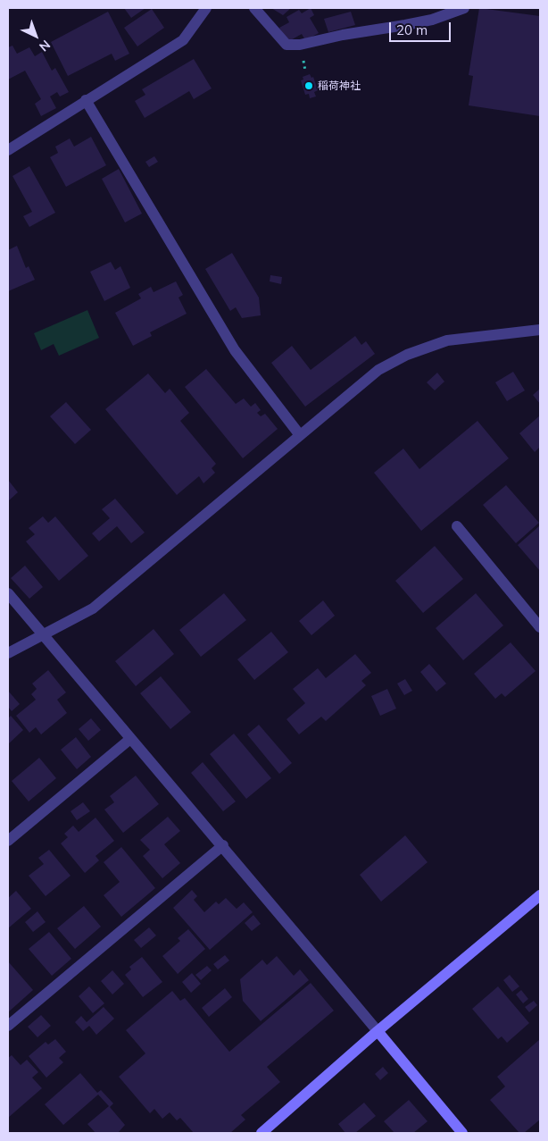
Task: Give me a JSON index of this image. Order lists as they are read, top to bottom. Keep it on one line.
{"places":["稲荷神社"],"scale_bar":"20 m","north":"bottom right"}
